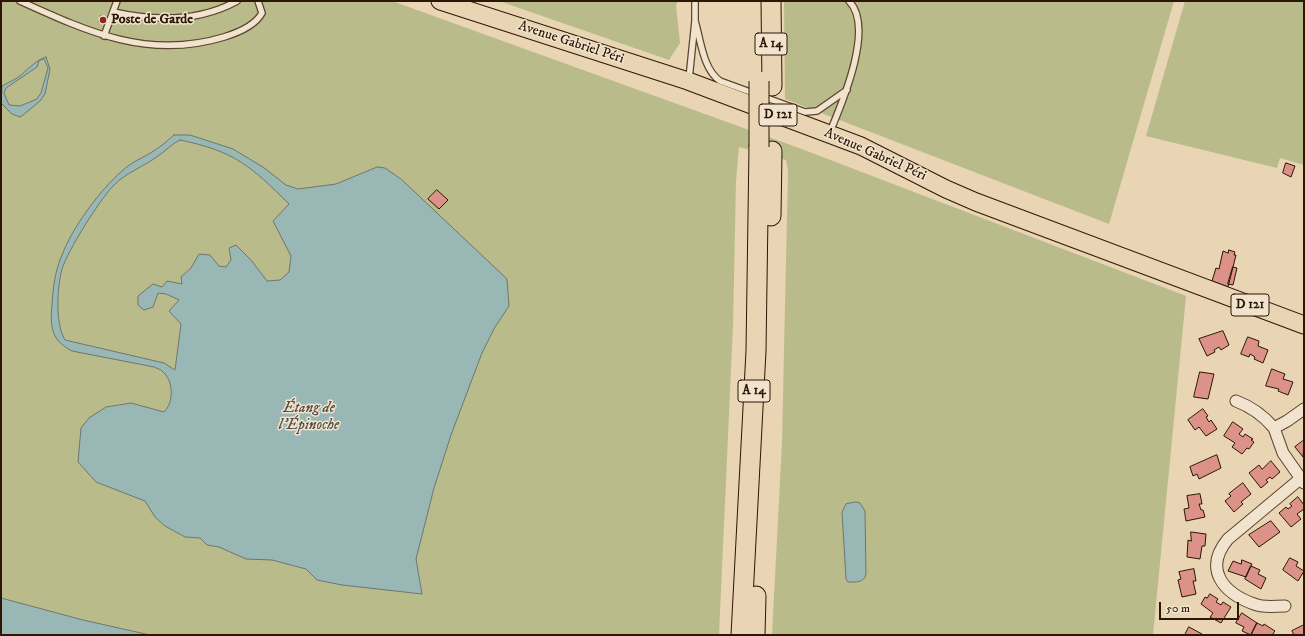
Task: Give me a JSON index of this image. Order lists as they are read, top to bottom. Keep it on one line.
{"streets":{"highway":["A 14"],"main road":["Avenue Gabriel Péri","D 121"]},"water":["Étang de l'Épinoche"],"places":["Poste de Garde"],"scale_bar":"50 m"}
